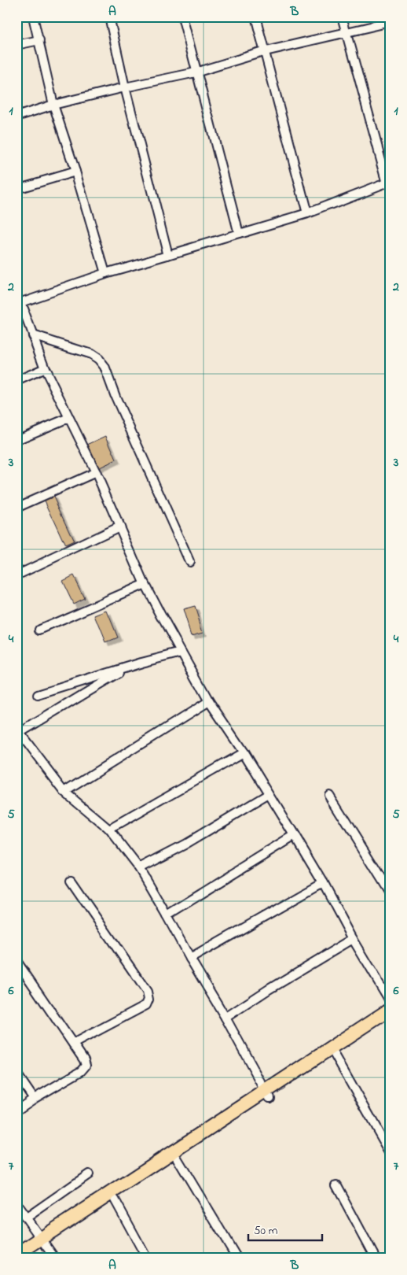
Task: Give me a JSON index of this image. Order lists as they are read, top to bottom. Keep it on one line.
{"scale_bar":"50 m","grid":{"columns":["A","B"],"rows":["1","2","3","4","5","6","7"]}}
